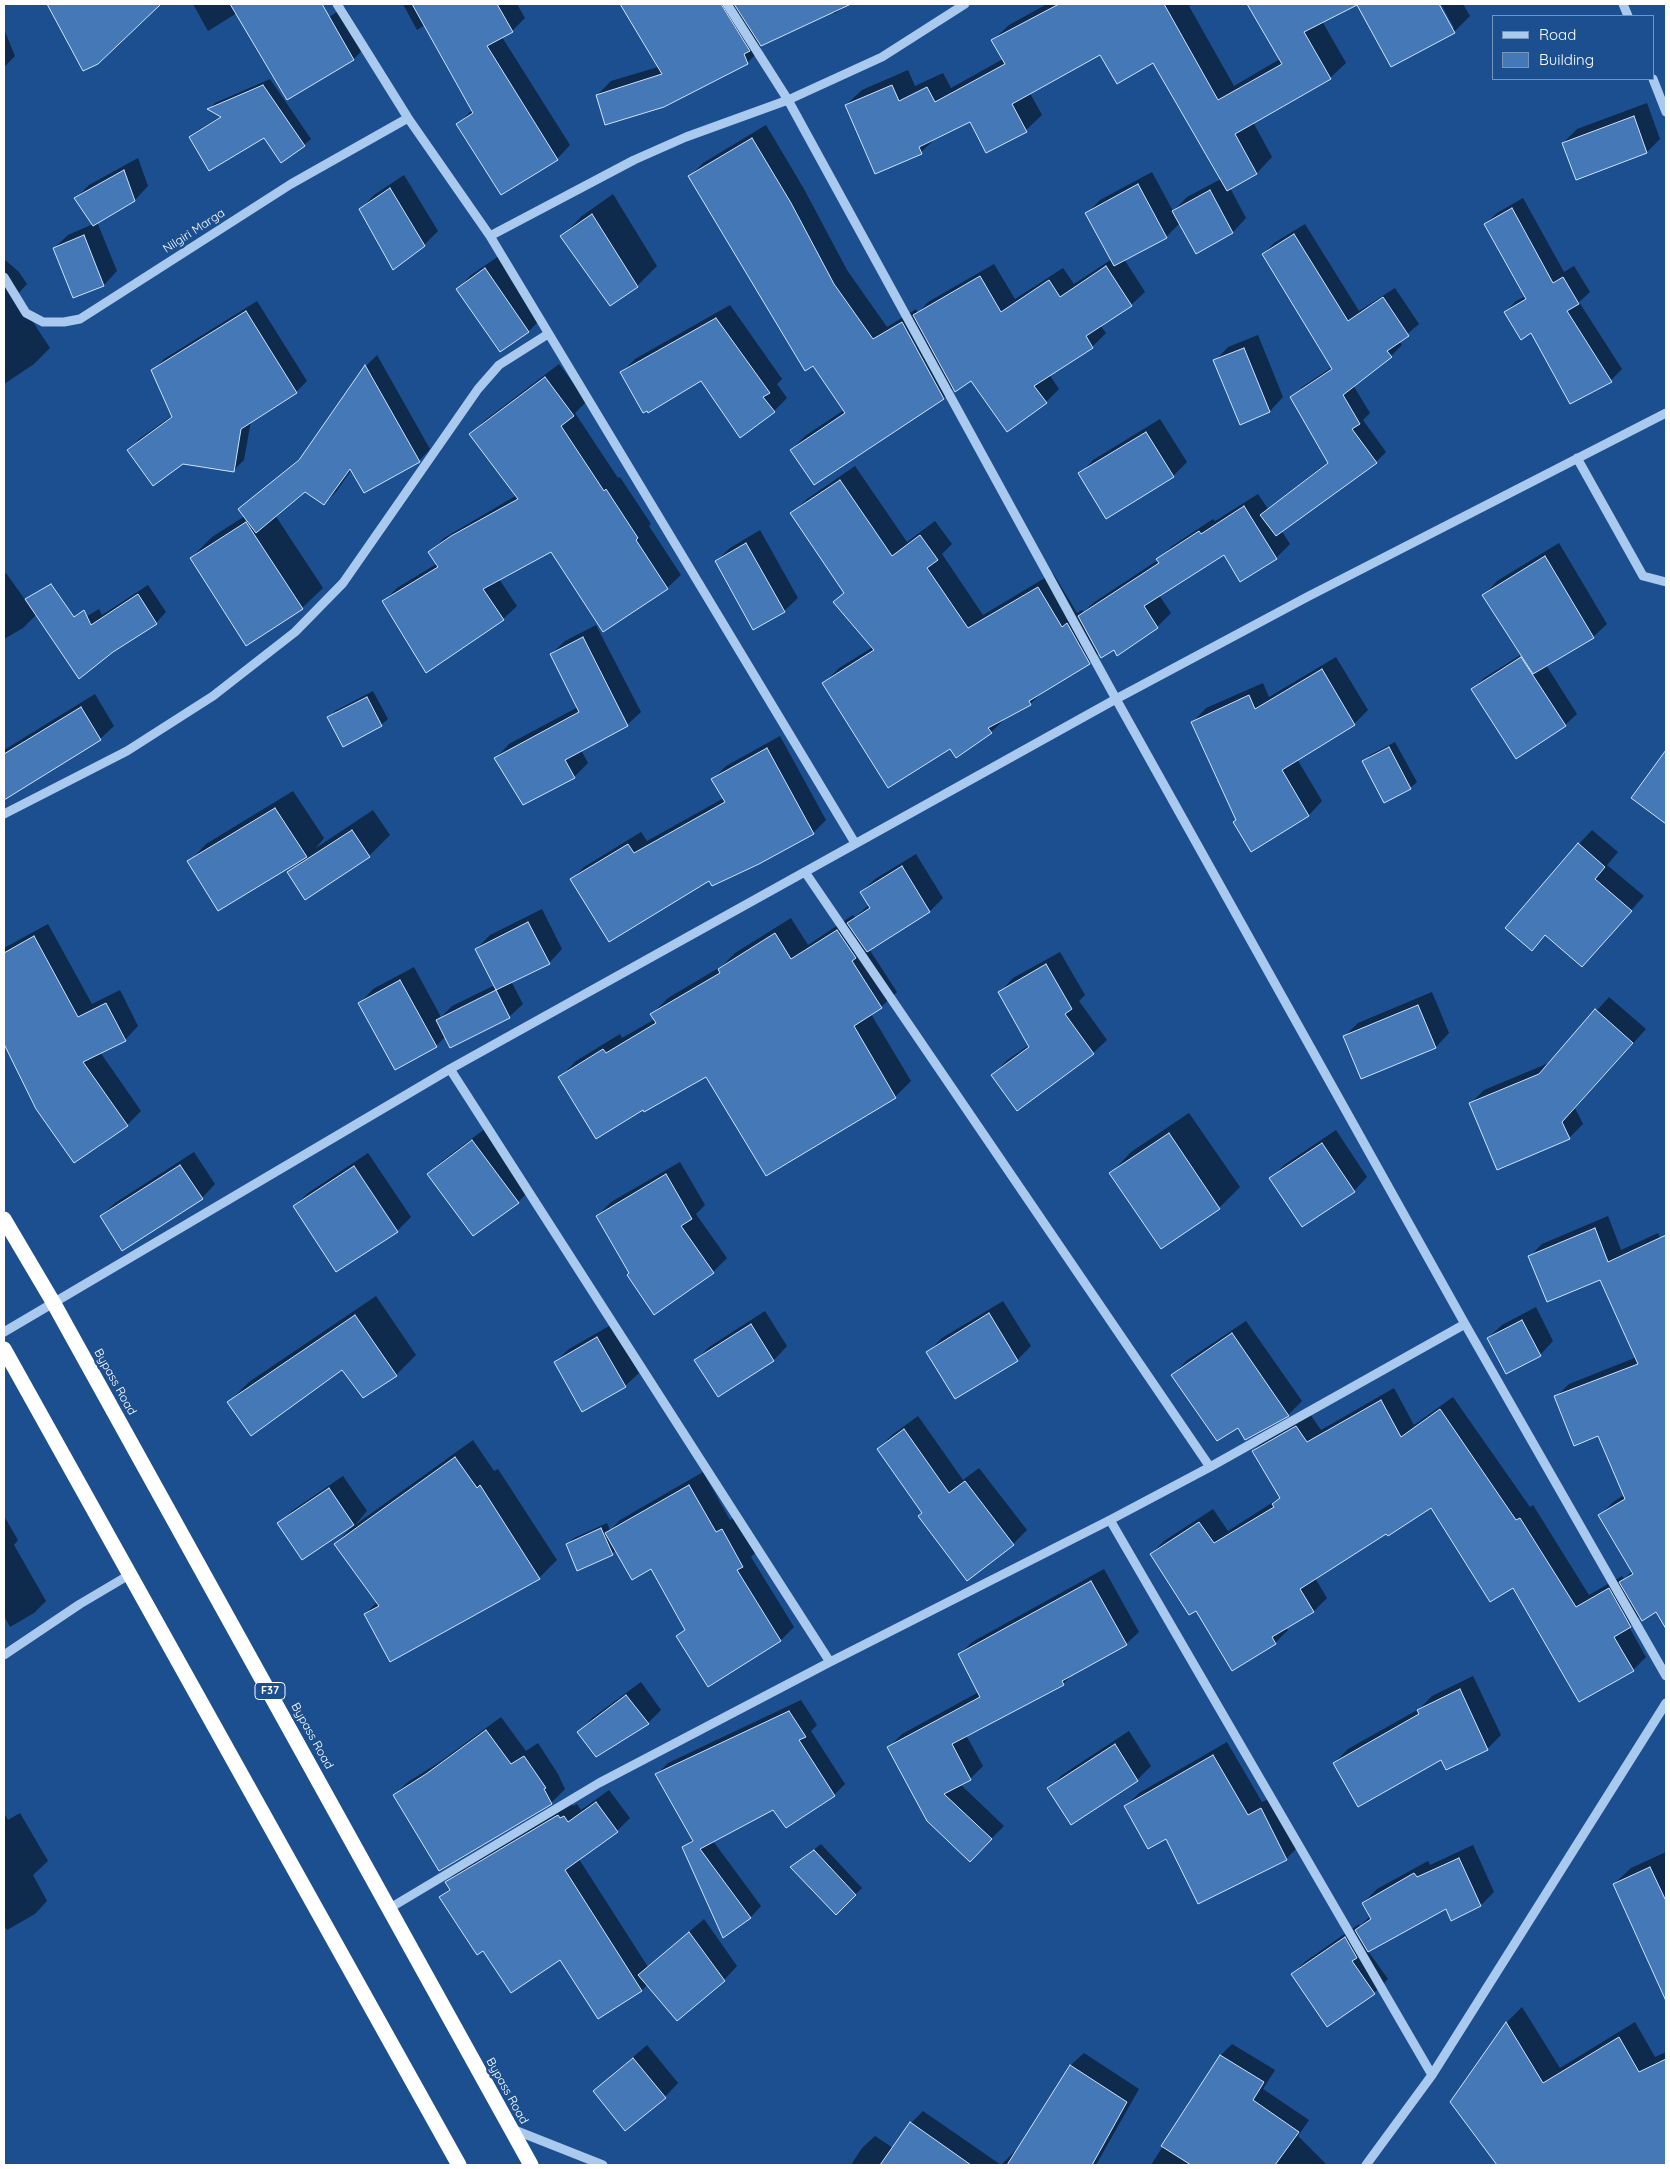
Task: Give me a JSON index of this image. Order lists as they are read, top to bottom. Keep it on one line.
{"streets":{"highway":["Bypass Road","F37"],"street":["Nilgiri Marga"]},"legend":["Road","Building"]}
